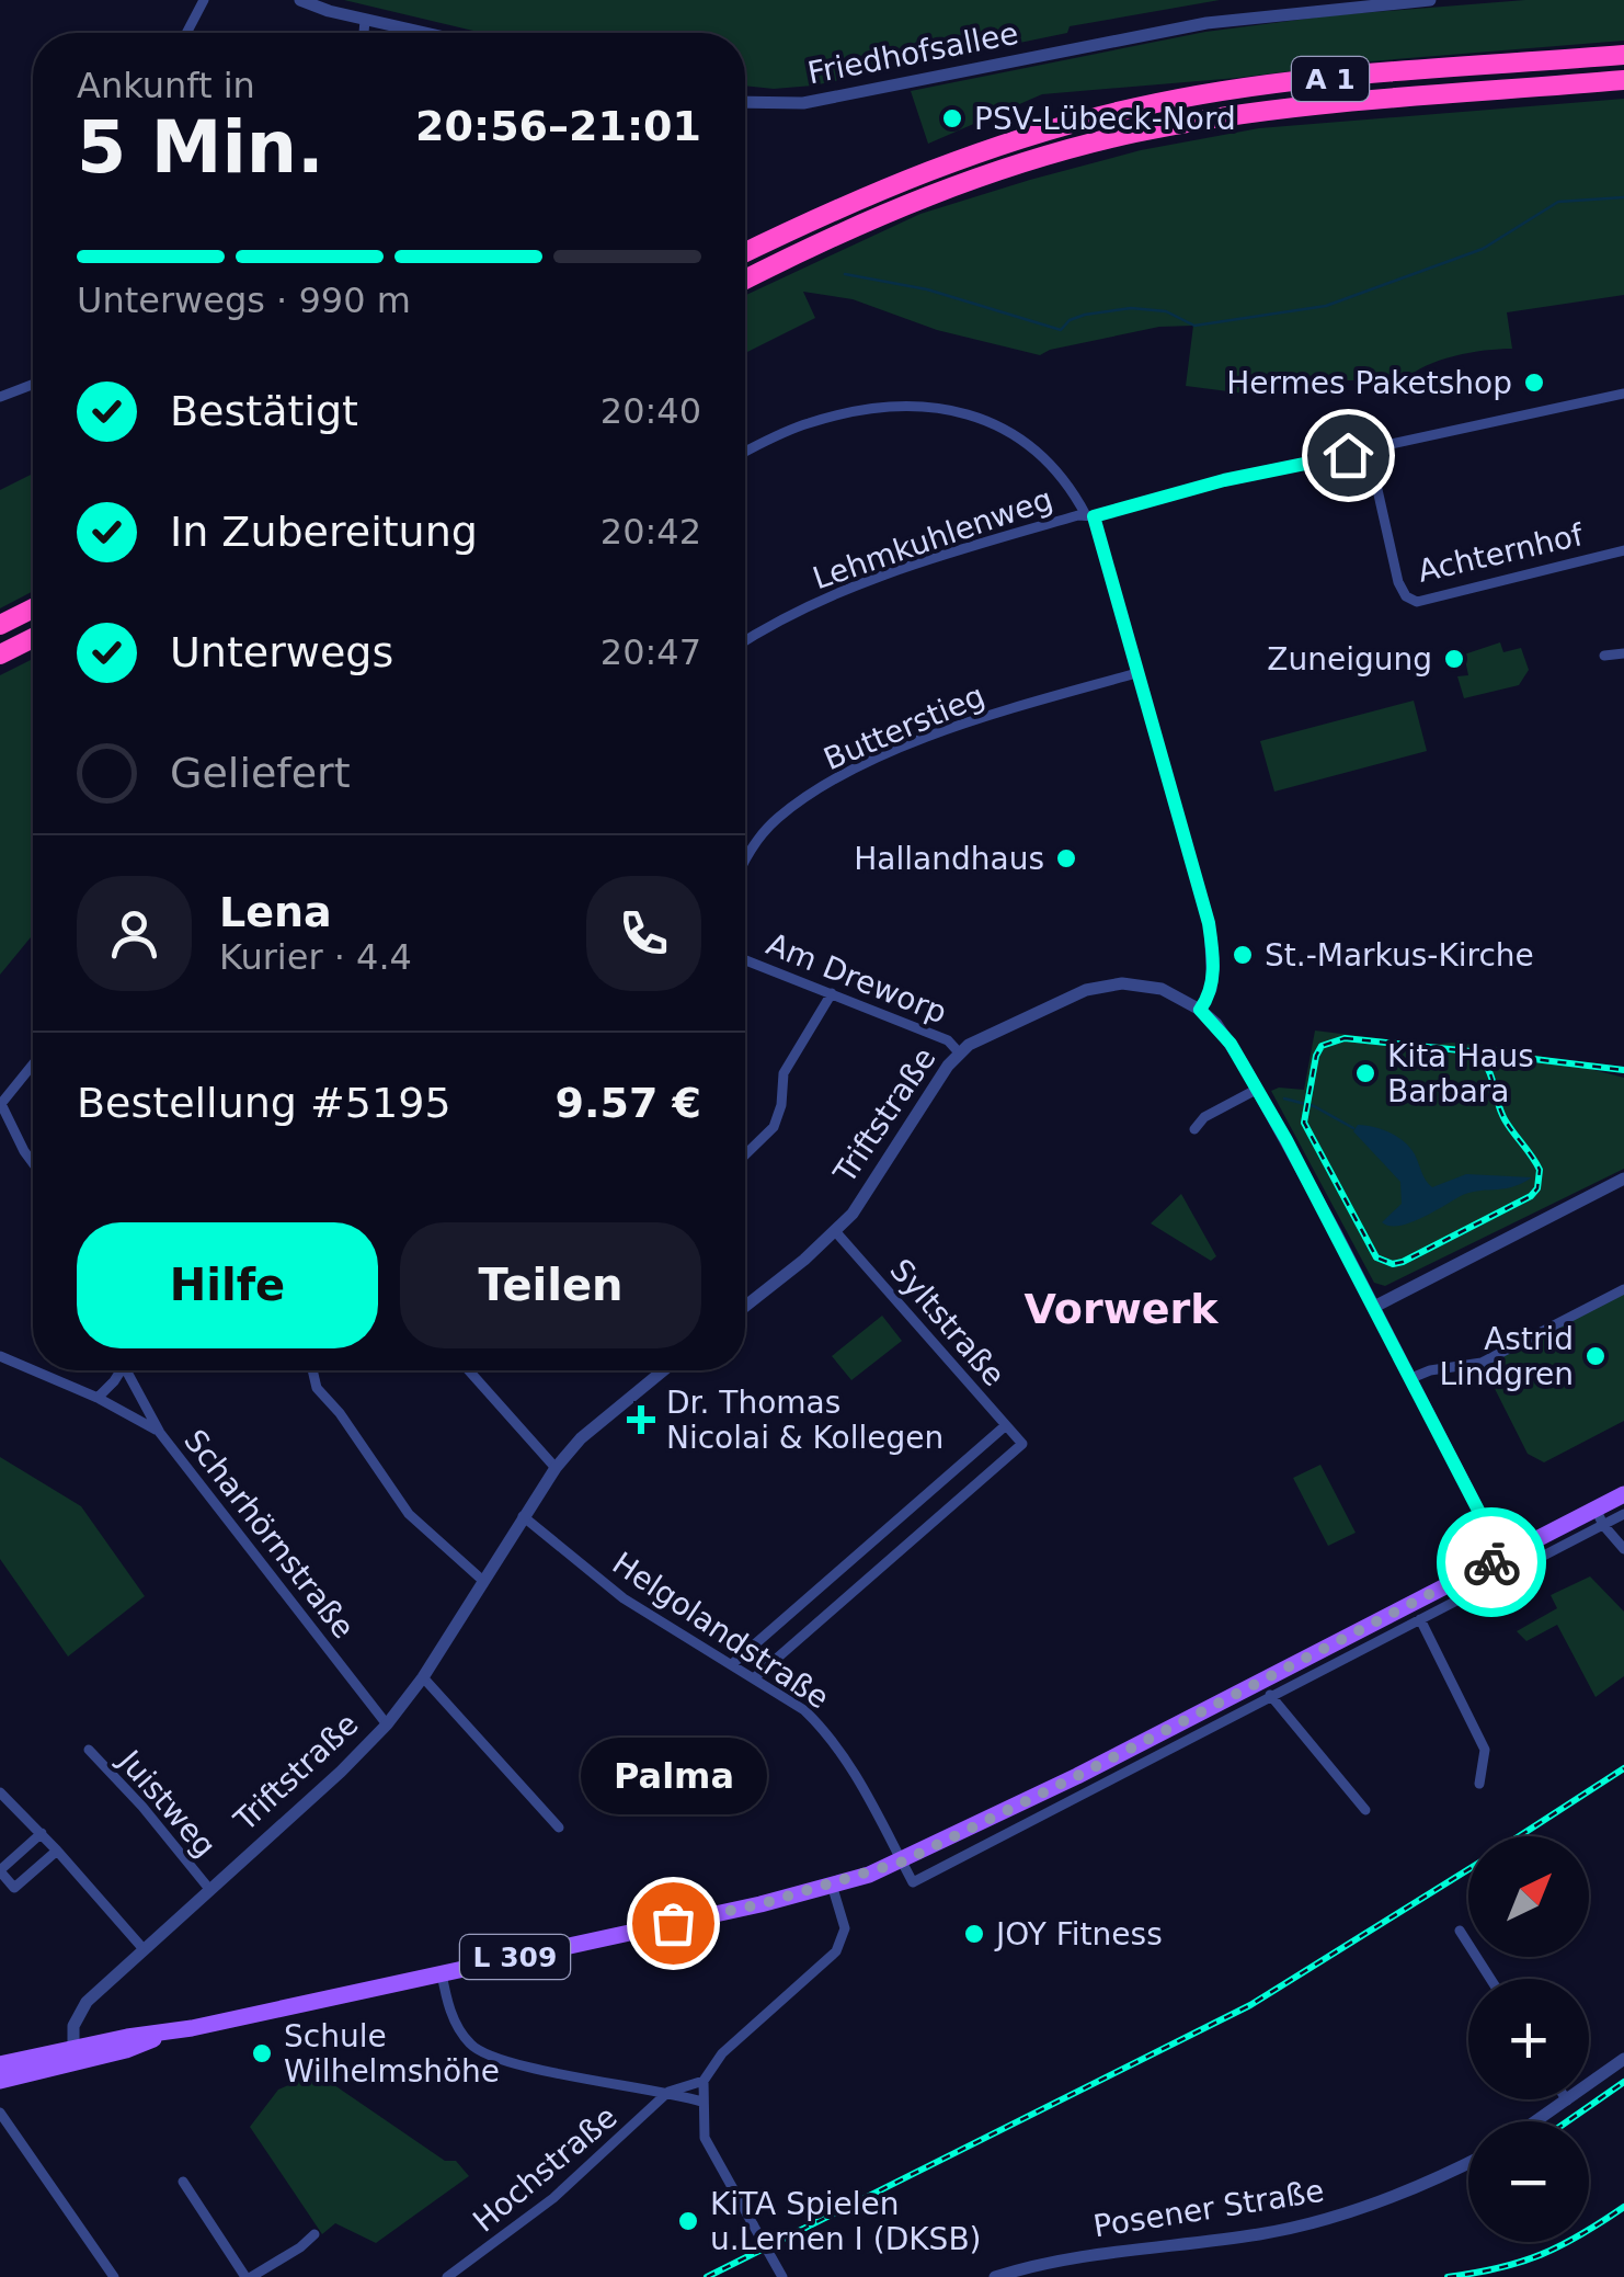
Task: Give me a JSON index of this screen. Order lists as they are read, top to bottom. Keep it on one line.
{"streets":{"highway":["A 1"],"main road":["L 309"],"street":["Friedhofsallee","Lehmkuhlenweg","Achternhof","Butterstieg","Am Dreworp","Triftstraße","Syltstraße","Scharhörnstraße","Helgolandstraße","Juistweg","Hochstraße","Posener Straße"]},"crossings":[["Lehmkuhlenweg","Achternhof"],["Am Dreworp","Triftstraße"],["Triftstraße","Syltstraße"],["Triftstraße","Scharhörnstraße"],["Triftstraße","Helgolandstraße"],["Triftstraße","Juistweg"],["Triftstraße","L 309"],["Helgolandstraße","L 309"]],"districts":["Vorwerk"],"places":{"other":["PSV-Lübeck-Nord","Hermes Paketshop","Zuneigung","Hallandhaus","St.-Markus-Kirche","Kita Haus Barbara","Astrid Lindgren","Palma","JOY Fitness","Schule Wilhelmshöhe","KiTA Spielen u.Lernen I (DKSB)"],"health":["Dr. Thomas Nicolai & Kollegen"]},"north":"top right","page":{"heading":["5 Min.","Ankunft in","20:56–21:01"],"panel":["Lena","Kurier · 4.4","Bestellung #5195","9.57 €"],"bar":"Unterwegs · 990 m","list":[["Bestätigt","20:40"],["In Zubereitung","20:42"],["Unterwegs","20:47"],"Geliefert"],"buttons":["Hilfe","Teilen"],"bubble":"Palma","map_buttons":["+","−"]}}
